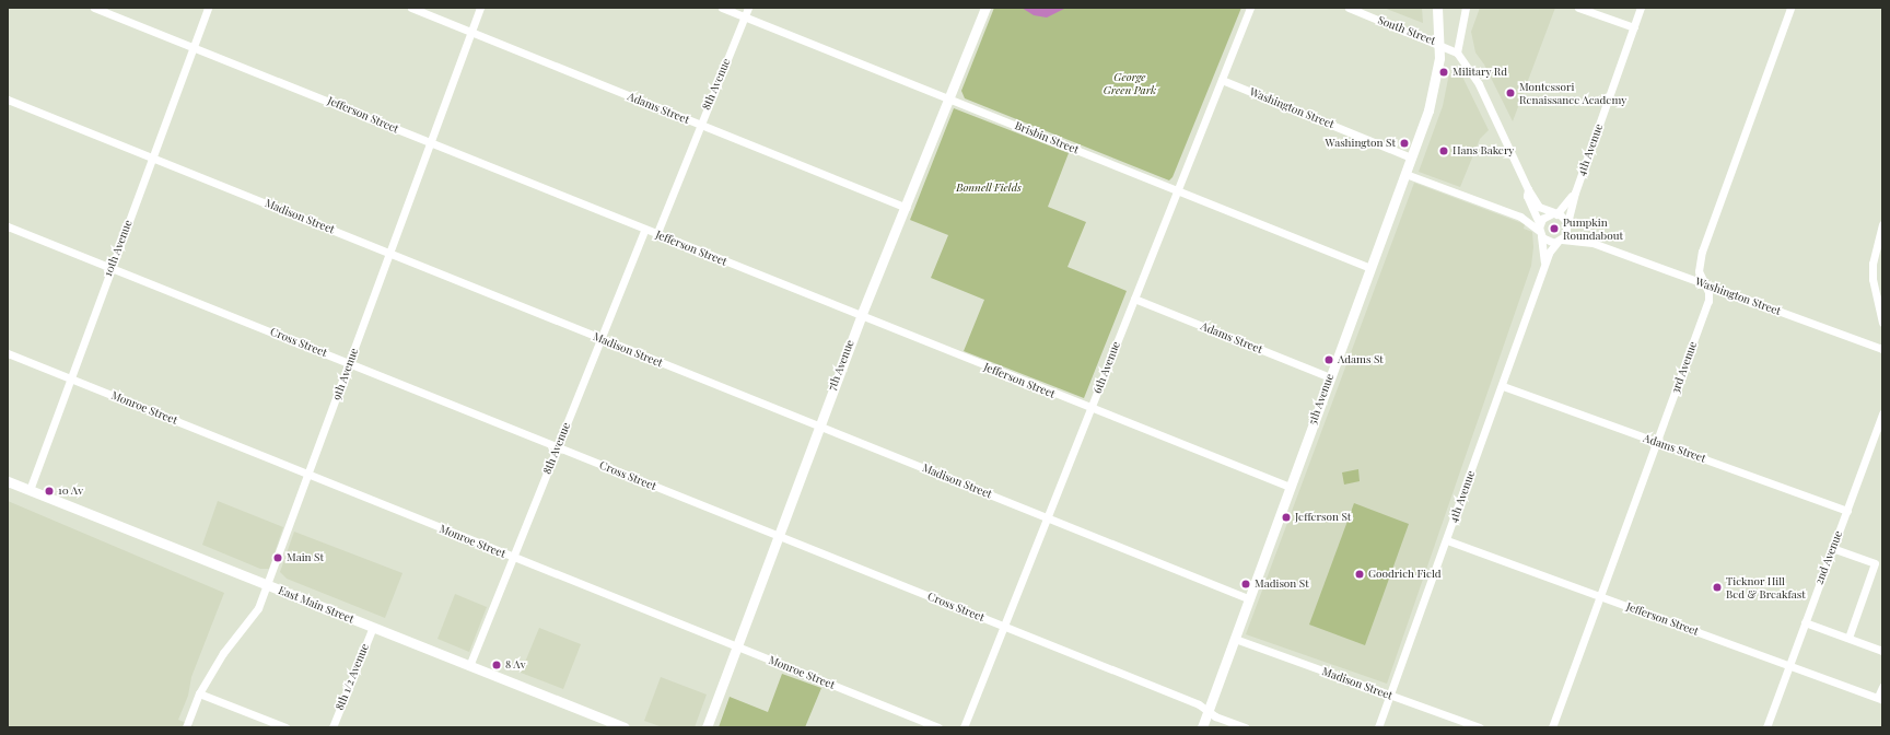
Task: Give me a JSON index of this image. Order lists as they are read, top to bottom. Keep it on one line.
{"streets":{"main road":["7th Avenue","5th Avenue","East Main Street"],"street":["South Street","8th Avenue","Adams Street","Washington Street","Jefferson Street","Brisbin Street","4th Avenue","Madison Street","10th Avenue","Cross Street","6th Avenue","3rd Avenue","9th Avenue","Monroe Street","2nd Avenue","8th 1/2 Avenue"]},"crossings":[["South Street","5th Avenue"],["8th Avenue","Adams Street"],["8th Avenue","Jefferson Street"],["8th Avenue","Brisbin Street"],["8th Avenue","Madison Street"],["8th Avenue","Cross Street"],["8th Avenue","Monroe Street"],["8th Avenue","East Main Street"],["Adams Street","4th Avenue"],["Adams Street","7th Avenue"],["Adams Street","6th Avenue"],["Adams Street","3rd Avenue"],["Adams Street","9th Avenue"],["Adams Street","5th Avenue"],["Adams Street","2nd Avenue"],["Washington Street","4th Avenue"],["Washington Street","6th Avenue"],["Washington Street","3rd Avenue"],["Washington Street","5th Avenue"],["Jefferson Street","4th Avenue"],["Jefferson Street","10th Avenue"],["Jefferson Street","7th Avenue"],["Jefferson Street","6th Avenue"],["Jefferson Street","3rd Avenue"],["Jefferson Street","9th Avenue"],["Jefferson Street","5th Avenue"],["Jefferson Street","2nd Avenue"],["Brisbin Street","7th Avenue"],["Brisbin Street","6th Avenue"],["Brisbin Street","5th Avenue"],["4th Avenue","Madison Street"],["Madison Street","10th Avenue"],["Madison Street","7th Avenue"],["Madison Street","6th Avenue"],["Madison Street","9th Avenue"],["Madison Street","5th Avenue"],["10th Avenue","Cross Street"],["10th Avenue","Monroe Street"],["10th Avenue","East Main Street"],["Cross Street","7th Avenue"],["Cross Street","6th Avenue"],["Cross Street","9th Avenue"],["Cross Street","5th Avenue"],["7th Avenue","Monroe Street"],["9th Avenue","Monroe Street"],["9th Avenue","East Main Street"],["East Main Street","8th 1/2 Avenue"]],"parks":["George Green Park","Bonnell Fields"],"places":["Military Rd","Montessori Renaissance Academy","Washington St","Hans Bakery","Pumpkin Roundabout","Adams St","10 Av","Jefferson St","Main St","Goodrich Field","Madison St","Ticknor Hill Bed & Breakfast","8 Av"]}
